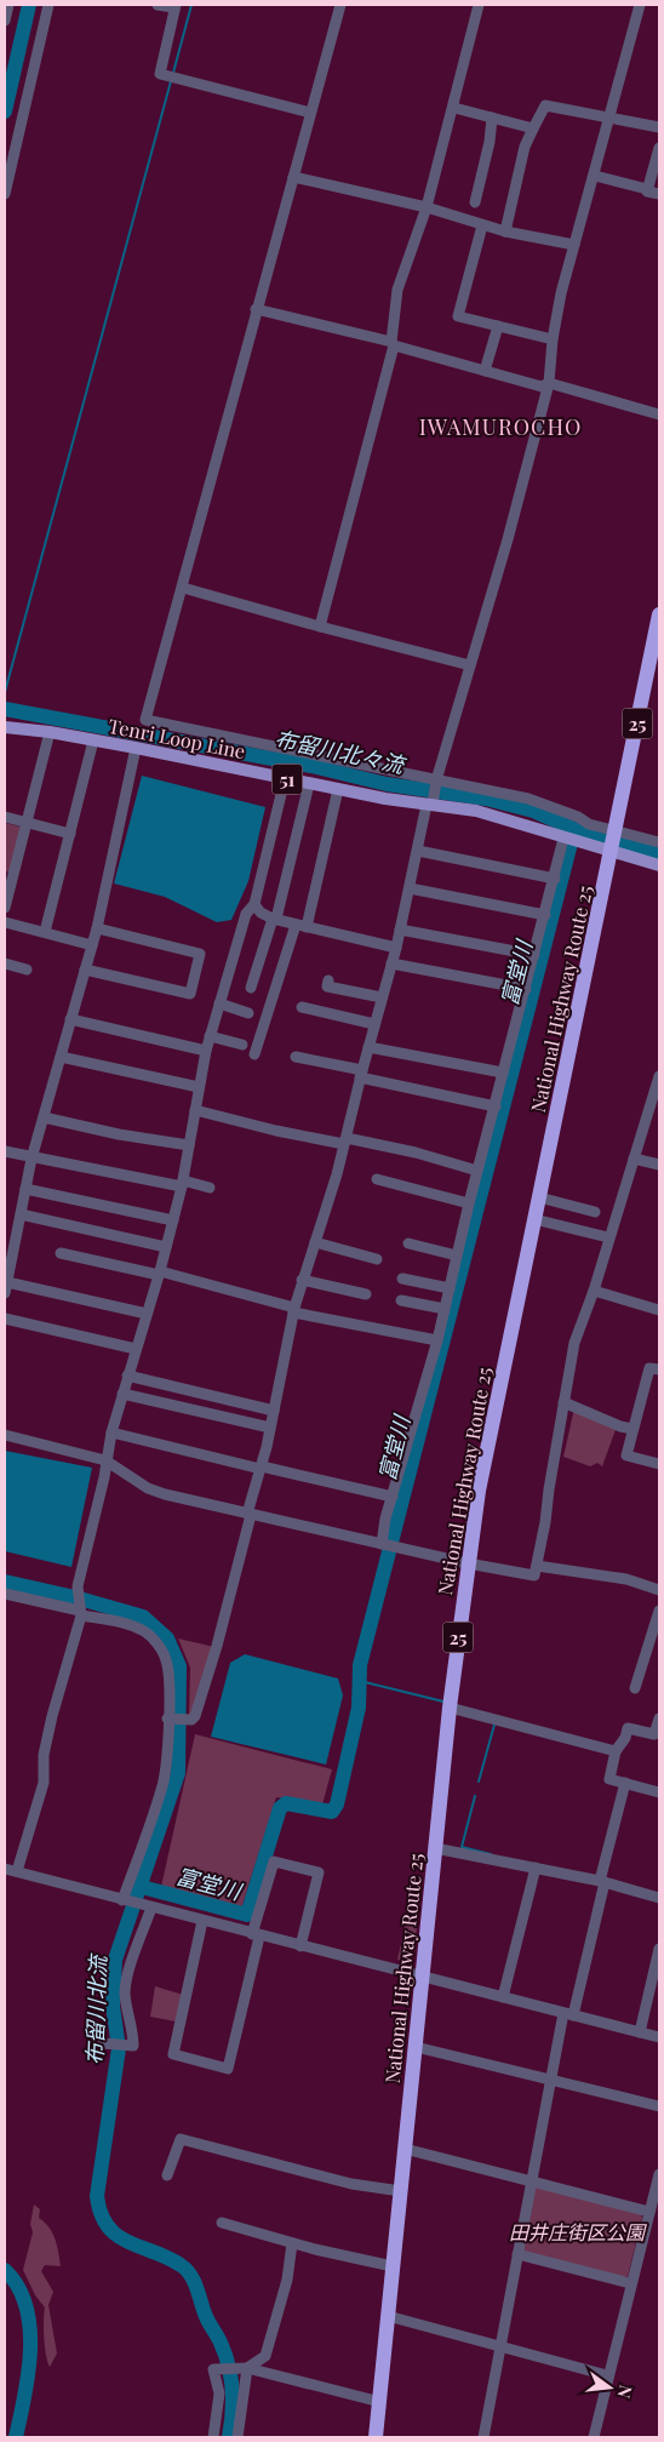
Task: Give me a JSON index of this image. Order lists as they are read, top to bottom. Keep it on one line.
{"streets":{"highway":["25","National Highway Route 25"],"main road":["Tenri Loop Line","51"]},"crossings":[["Tenri Loop Line","National Highway Route 25"]],"districts":["IWAMUROCHO"],"water":["布留川北々流","富堂川","布留川北流"],"parks":["田井庄街区公園"],"north":"right"}
